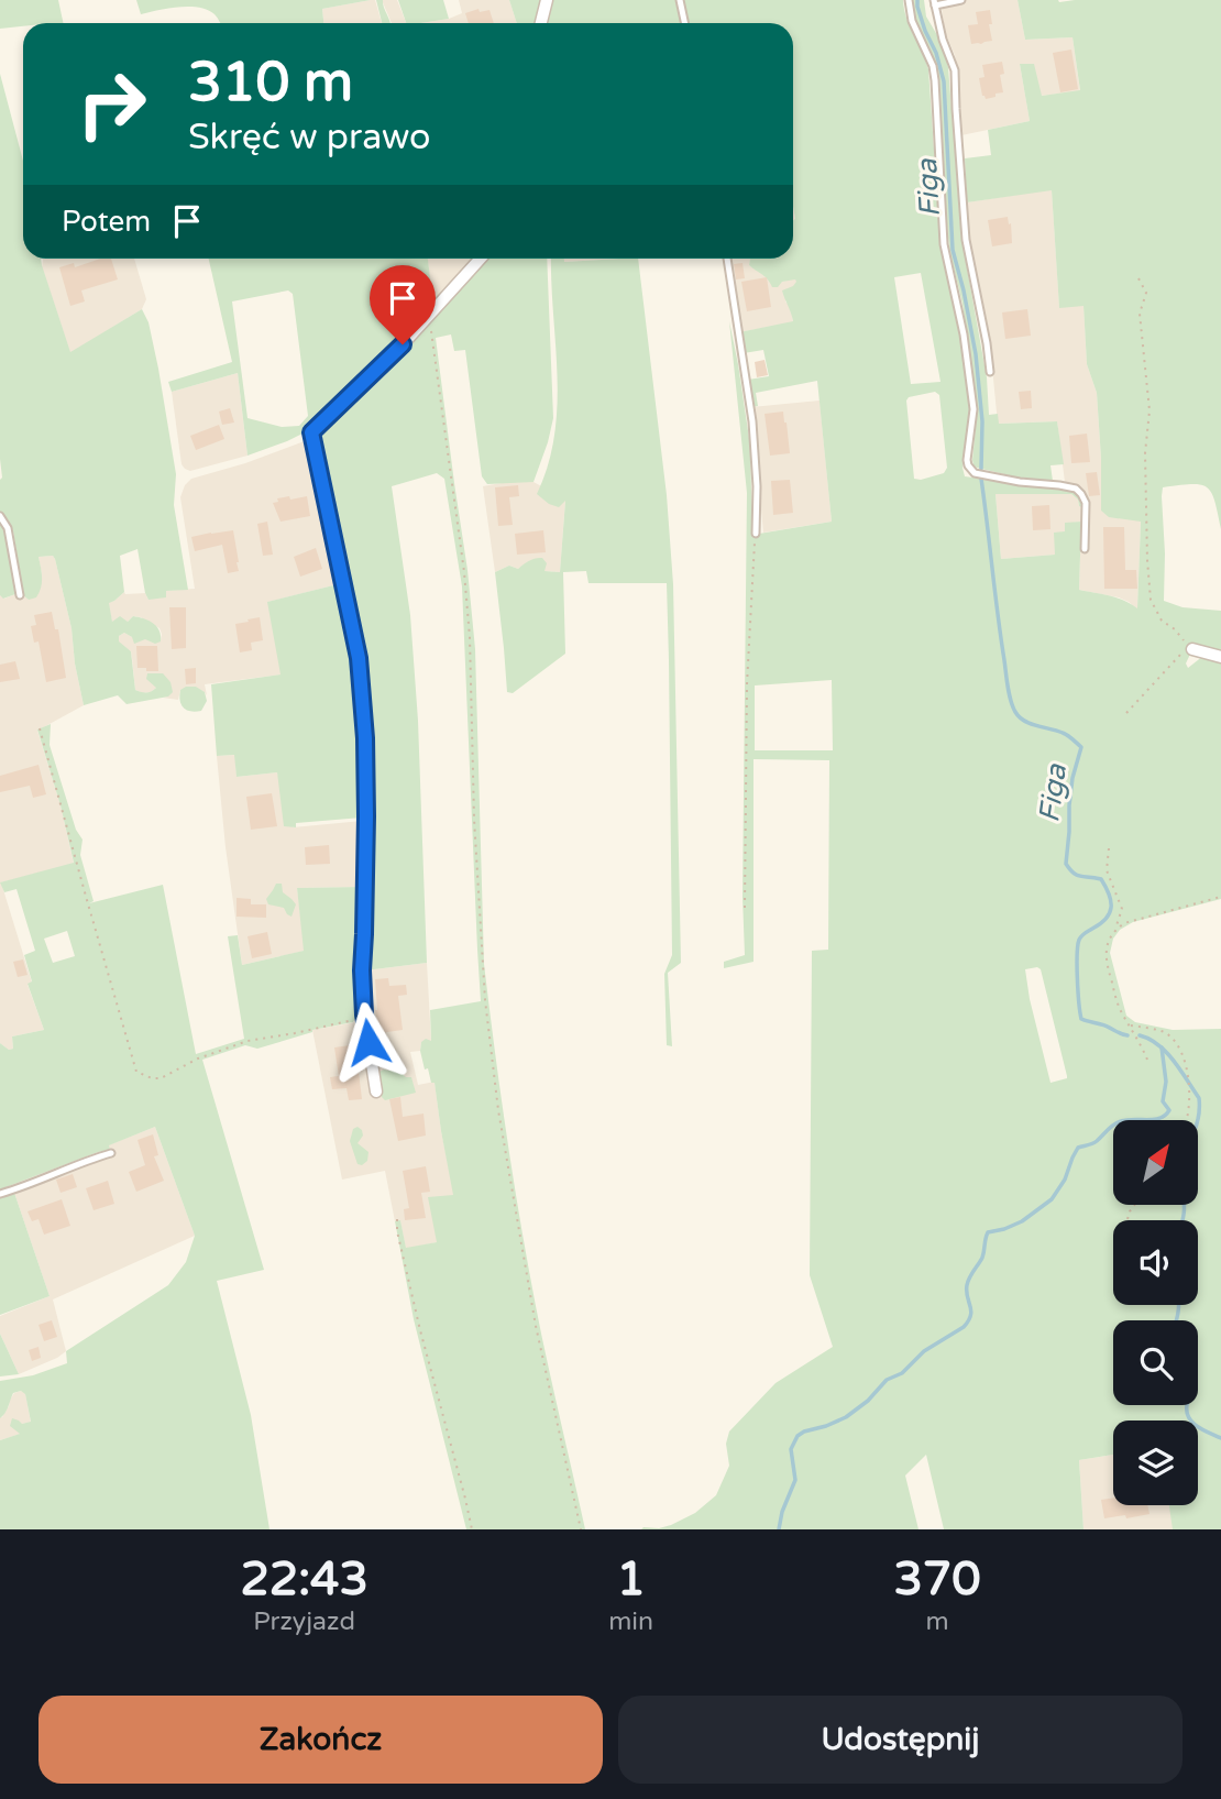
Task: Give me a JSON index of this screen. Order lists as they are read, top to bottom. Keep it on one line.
{"water":["Figa"],"north":"top right","page":{"turn":["310 m","Skręć w prawo"],"then":"Potem","eta":["22:43","Przyjazd","1","min","370","m"],"buttons":["Zakończ","Udostępnij"]}}
